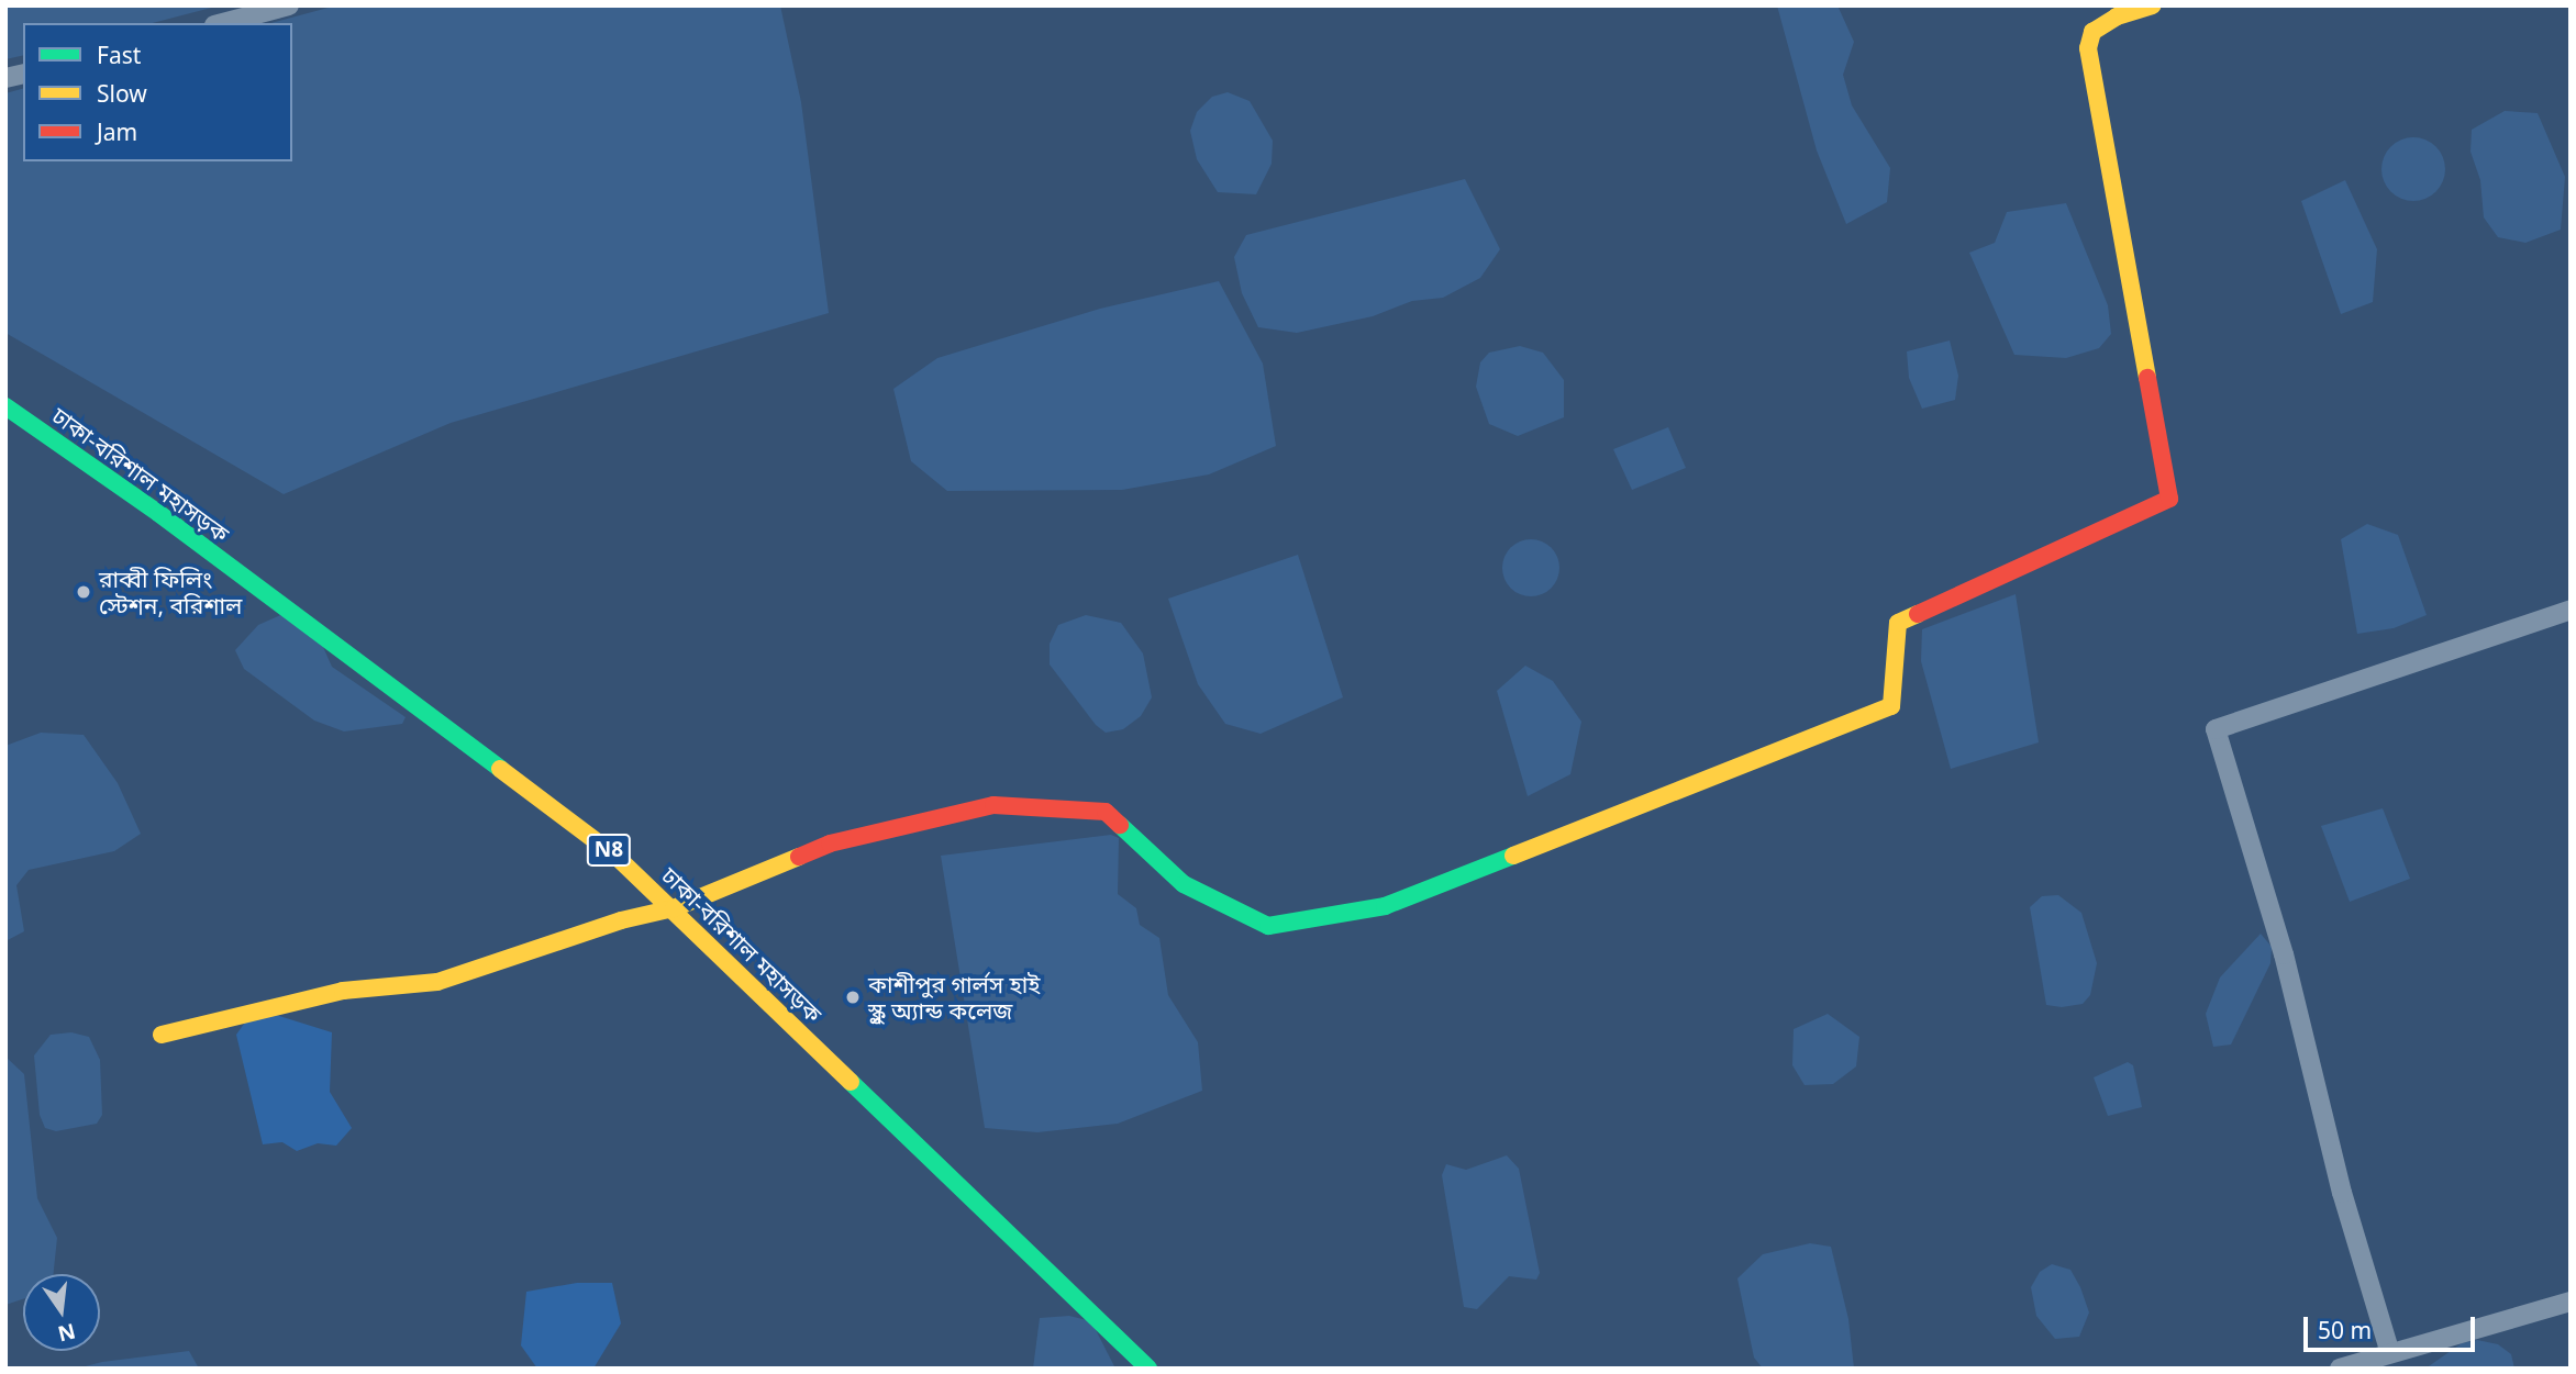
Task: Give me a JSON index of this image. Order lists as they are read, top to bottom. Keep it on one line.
{"streets":{"main road":["ঢাকা-বরিশাল মহাসড়ক","N8"]},"places":["রাব্বী ফিলিং স্টেশন, বরিশাল","কাশীপুর গার্লস হাই স্কুল অ্যান্ড কলেজ"],"legend":["Fast","Slow","Jam"],"scale_bar":"50 m","north":"bottom"}
